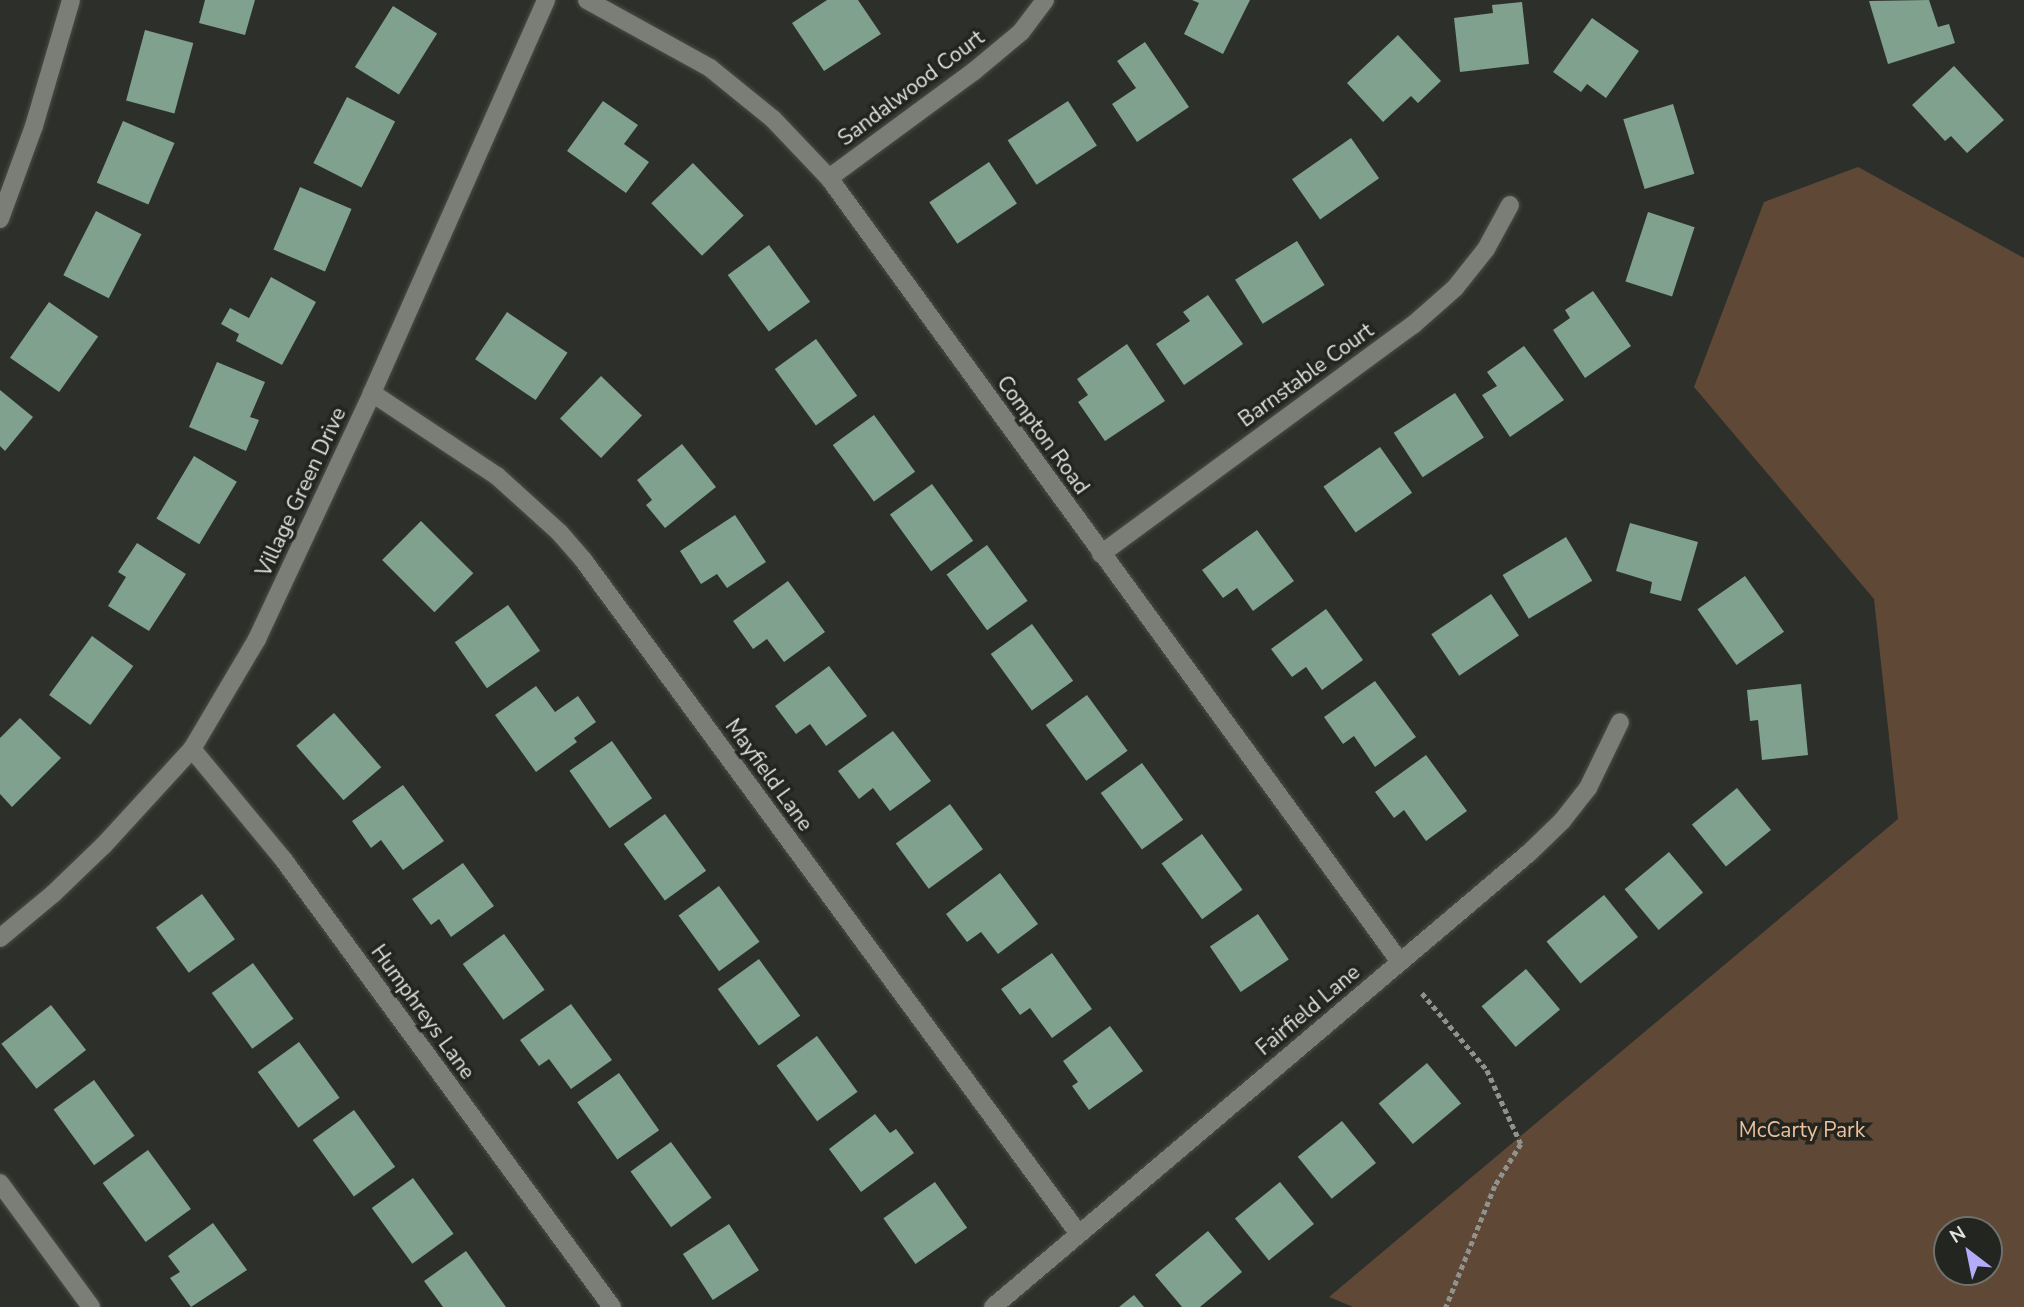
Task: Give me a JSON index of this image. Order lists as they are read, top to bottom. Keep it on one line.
{"streets":{"street":["Sandalwood Court","Barnstable Court","Compton Road","Village Green Drive","Mayfield Lane","Fairfield Lane","Humphreys Lane"]},"crossings":[["Sandalwood Court","Compton Road"],["Barnstable Court","Compton Road"],["Compton Road","Fairfield Lane"],["Village Green Drive","Mayfield Lane"],["Village Green Drive","Humphreys Lane"],["Mayfield Lane","Fairfield Lane"]],"parks":["McCarty Park"],"north":"top left"}
